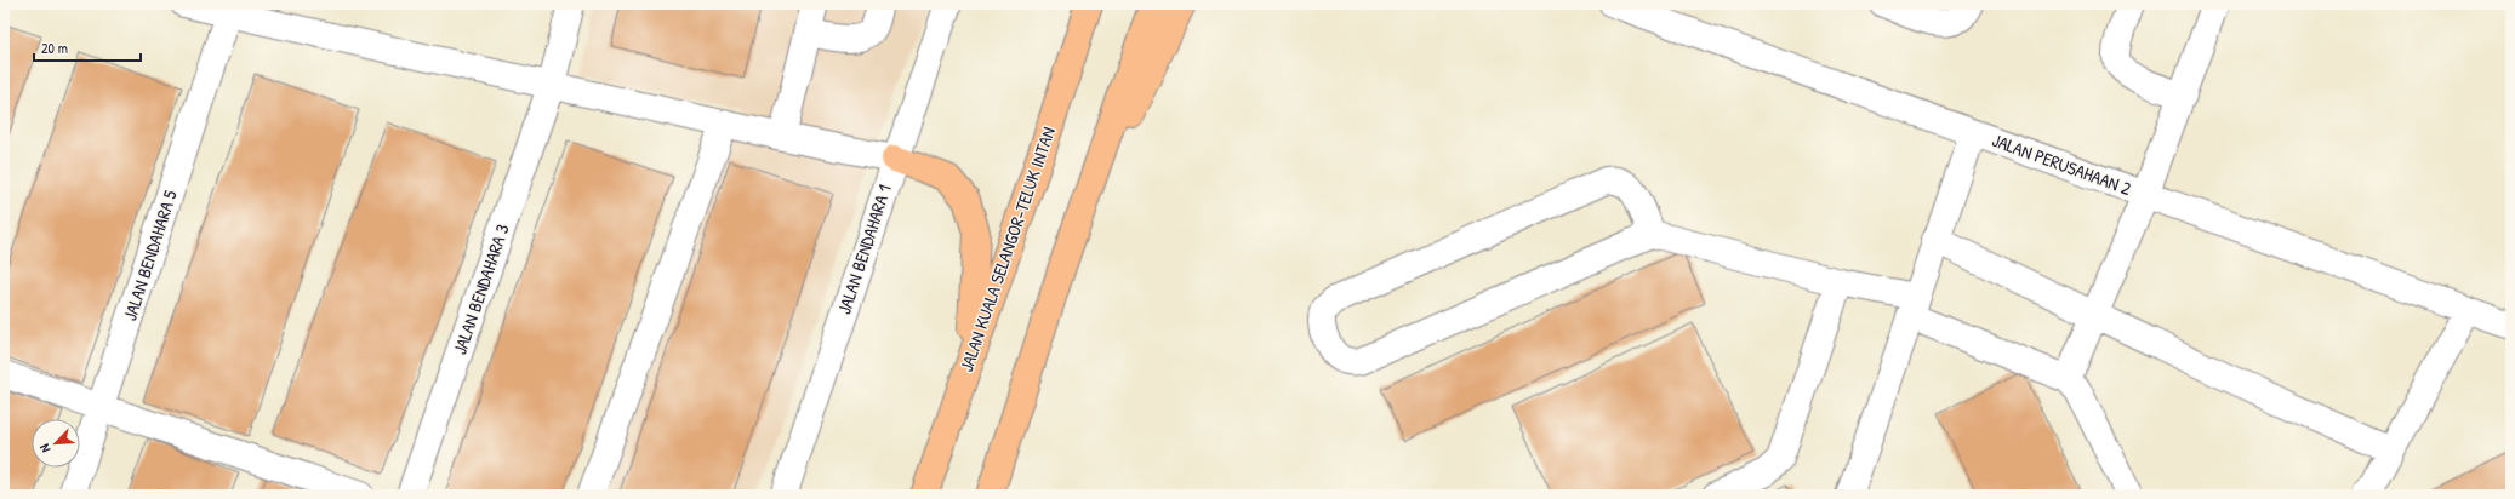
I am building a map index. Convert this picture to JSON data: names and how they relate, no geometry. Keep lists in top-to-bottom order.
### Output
{
  "streets": {
    "highway": ["JALAN KUALA SELANGOR-TELUK INTAN"],
    "street": [
      "JALAN PERUSAHAAN 2",
      "JALAN BENDAHARA 1",
      "JALAN BENDAHARA 5",
      "JALAN BENDAHARA 3"
    ]
  },
  "scale_bar": "20 m",
  "north": "bottom left"
}
